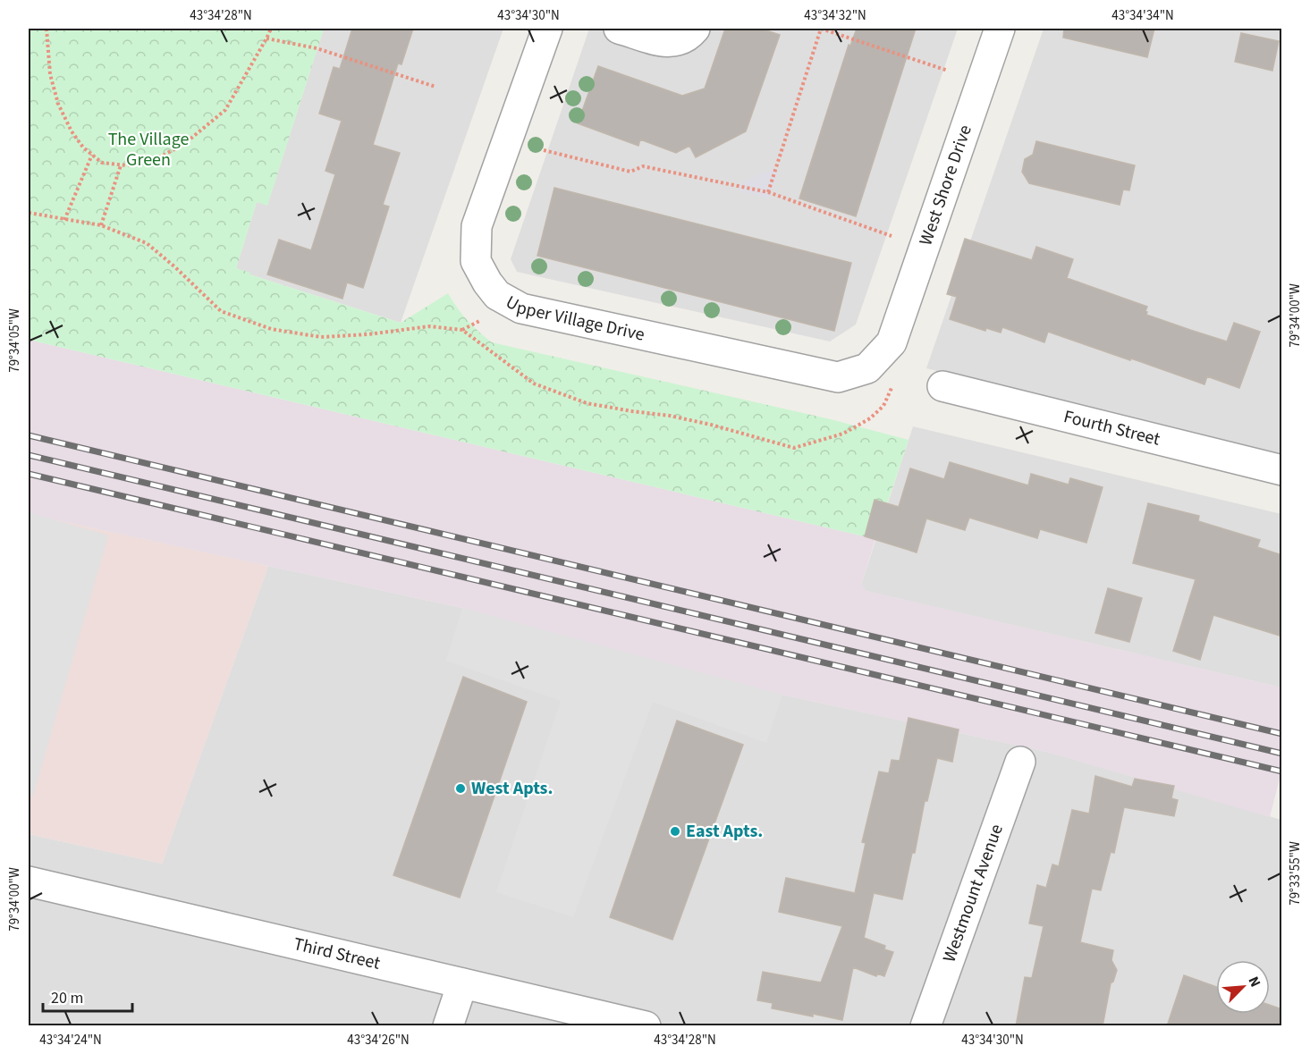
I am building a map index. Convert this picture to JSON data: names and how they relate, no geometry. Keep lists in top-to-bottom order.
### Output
{
  "streets": {
    "street": [
      "West Shore Drive",
      "Upper Village Drive",
      "Fourth Street",
      "Westmount Avenue",
      "Third Street"
    ]
  },
  "crossings": [
    ["West Shore Drive", "Upper Village Drive"]
  ],
  "parks": ["The Village Green"],
  "places": ["West Apts.", "East Apts."],
  "scale_bar": "20 m",
  "north": "top right",
  "coordinates": [
    "43°34'28\"N",
    "43°34'30\"N",
    "43°34'32\"N",
    "43°34'34\"N",
    "79°34'00\"W",
    "79°34'05\"W",
    "79°33'55\"W",
    "43°34'24\"N",
    "43°34'26\"N"
  ]
}
